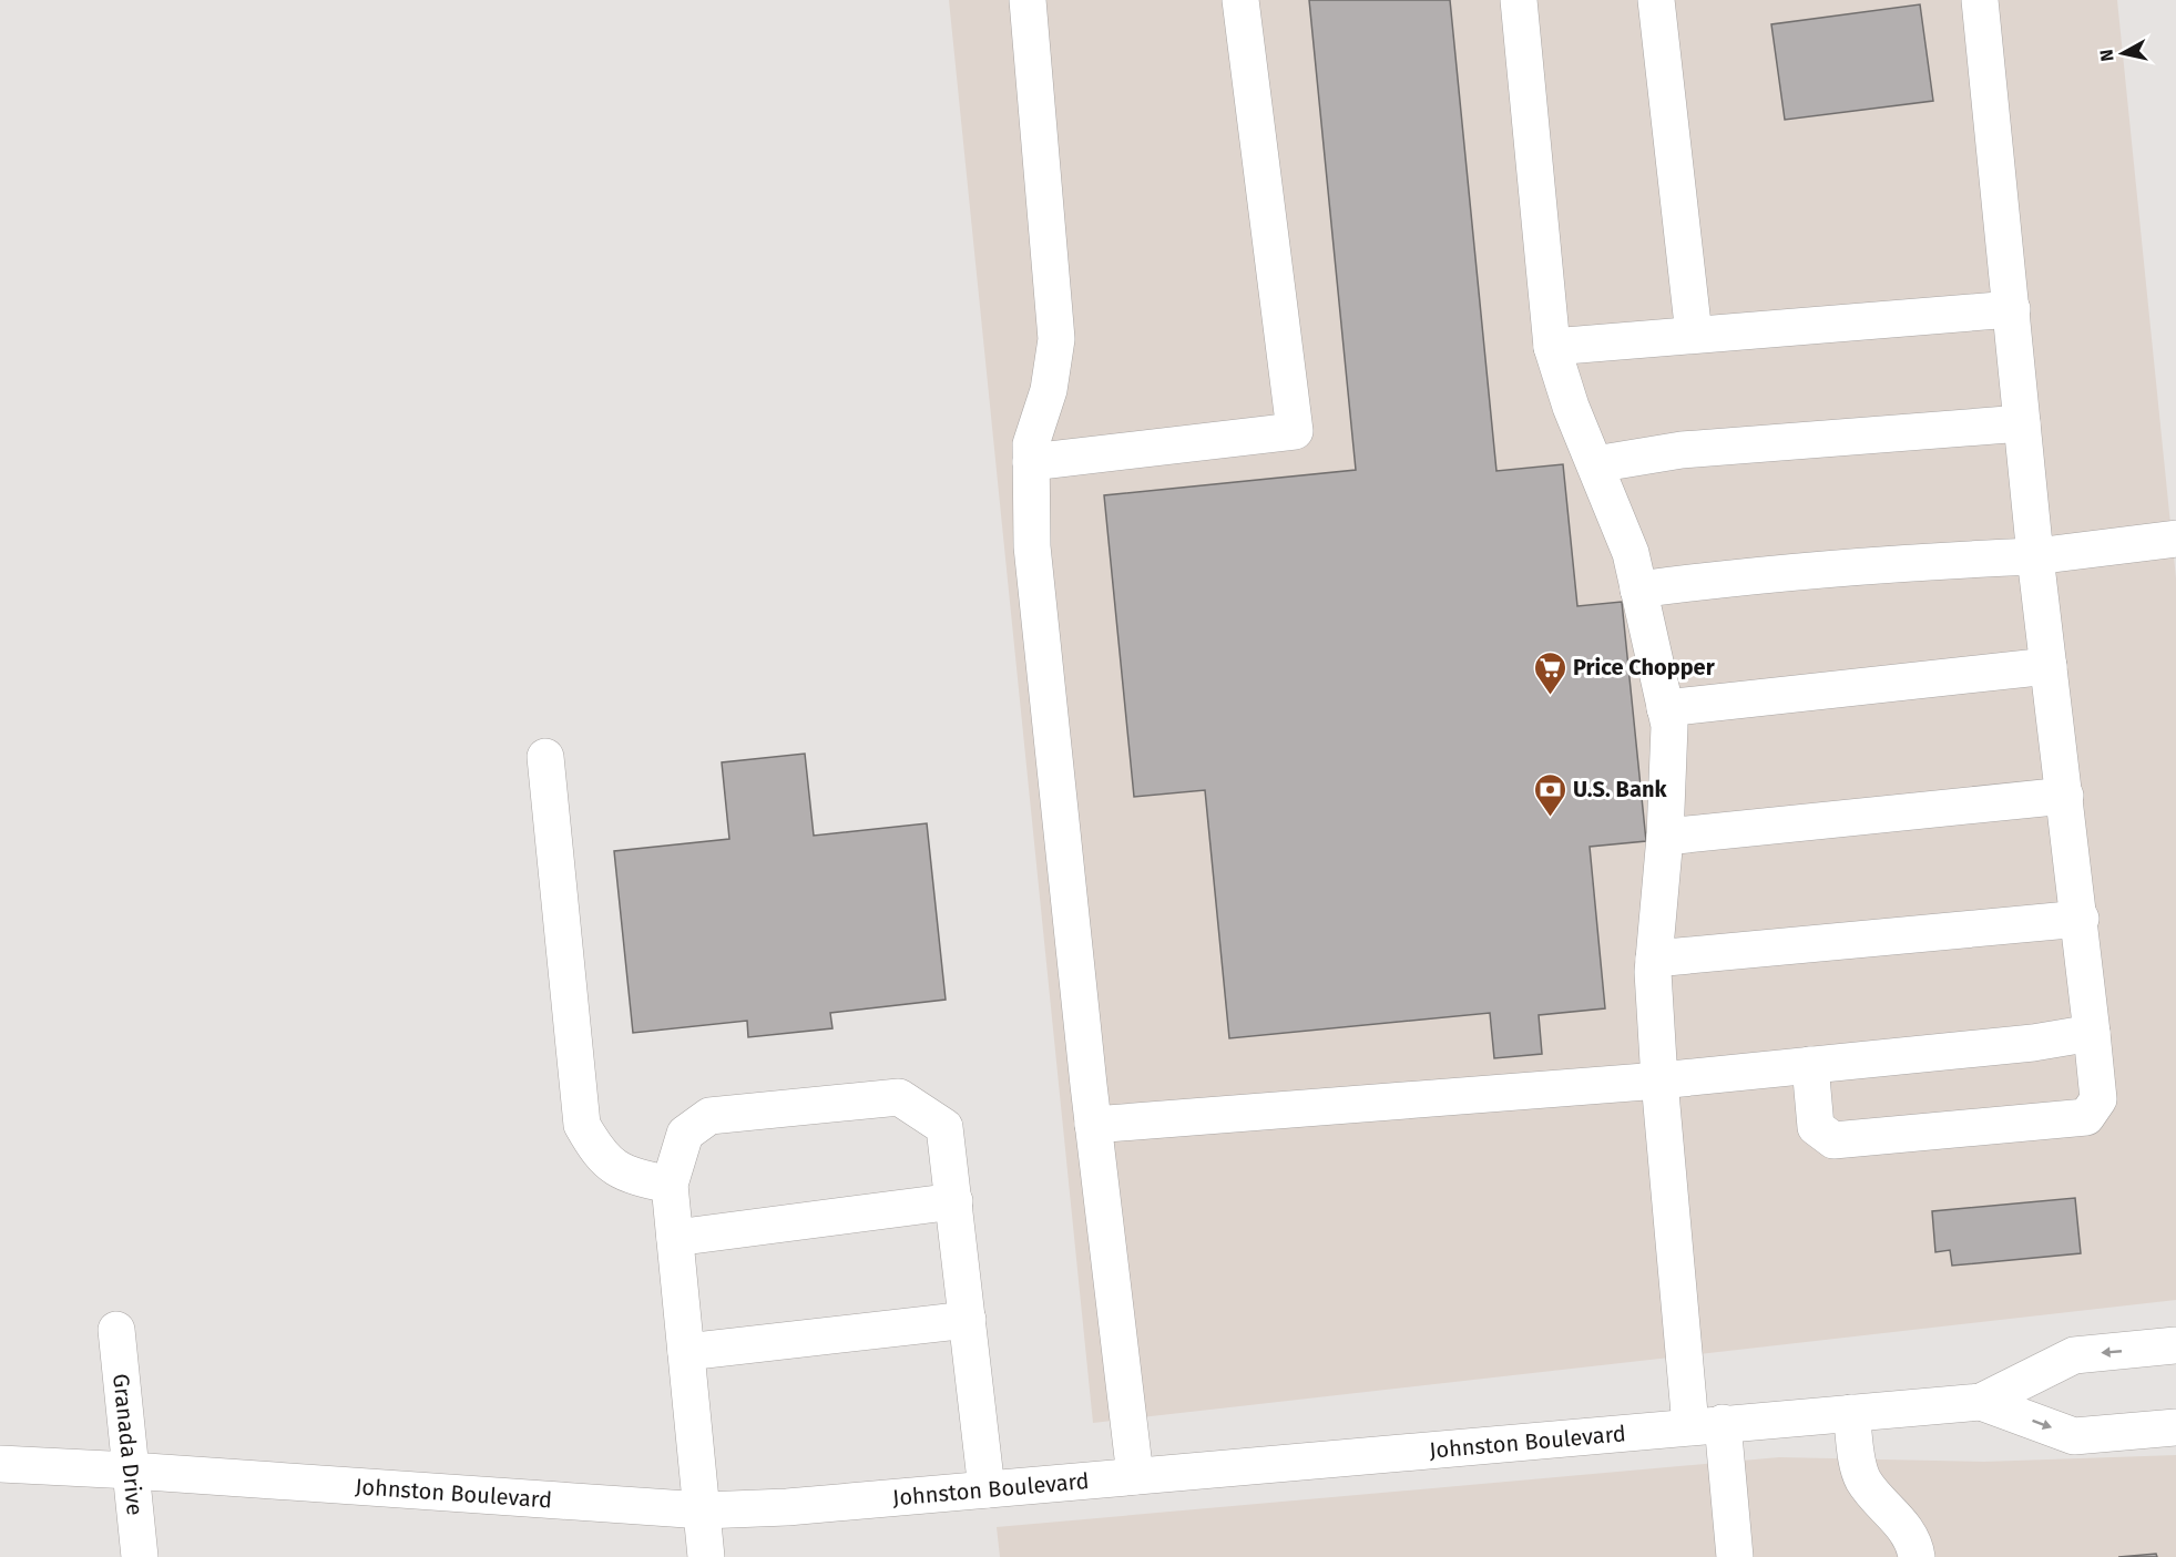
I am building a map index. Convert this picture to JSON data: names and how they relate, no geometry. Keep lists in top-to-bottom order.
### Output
{
  "streets": {
    "street": ["Johnston Boulevard", "Granada Drive"]
  },
  "crossings": [
    ["Johnston Boulevard", "Granada Drive"]
  ],
  "places": {
    "supermarket": ["Price Chopper"],
    "bank": ["U.S. Bank"]
  },
  "north": "left"
}
